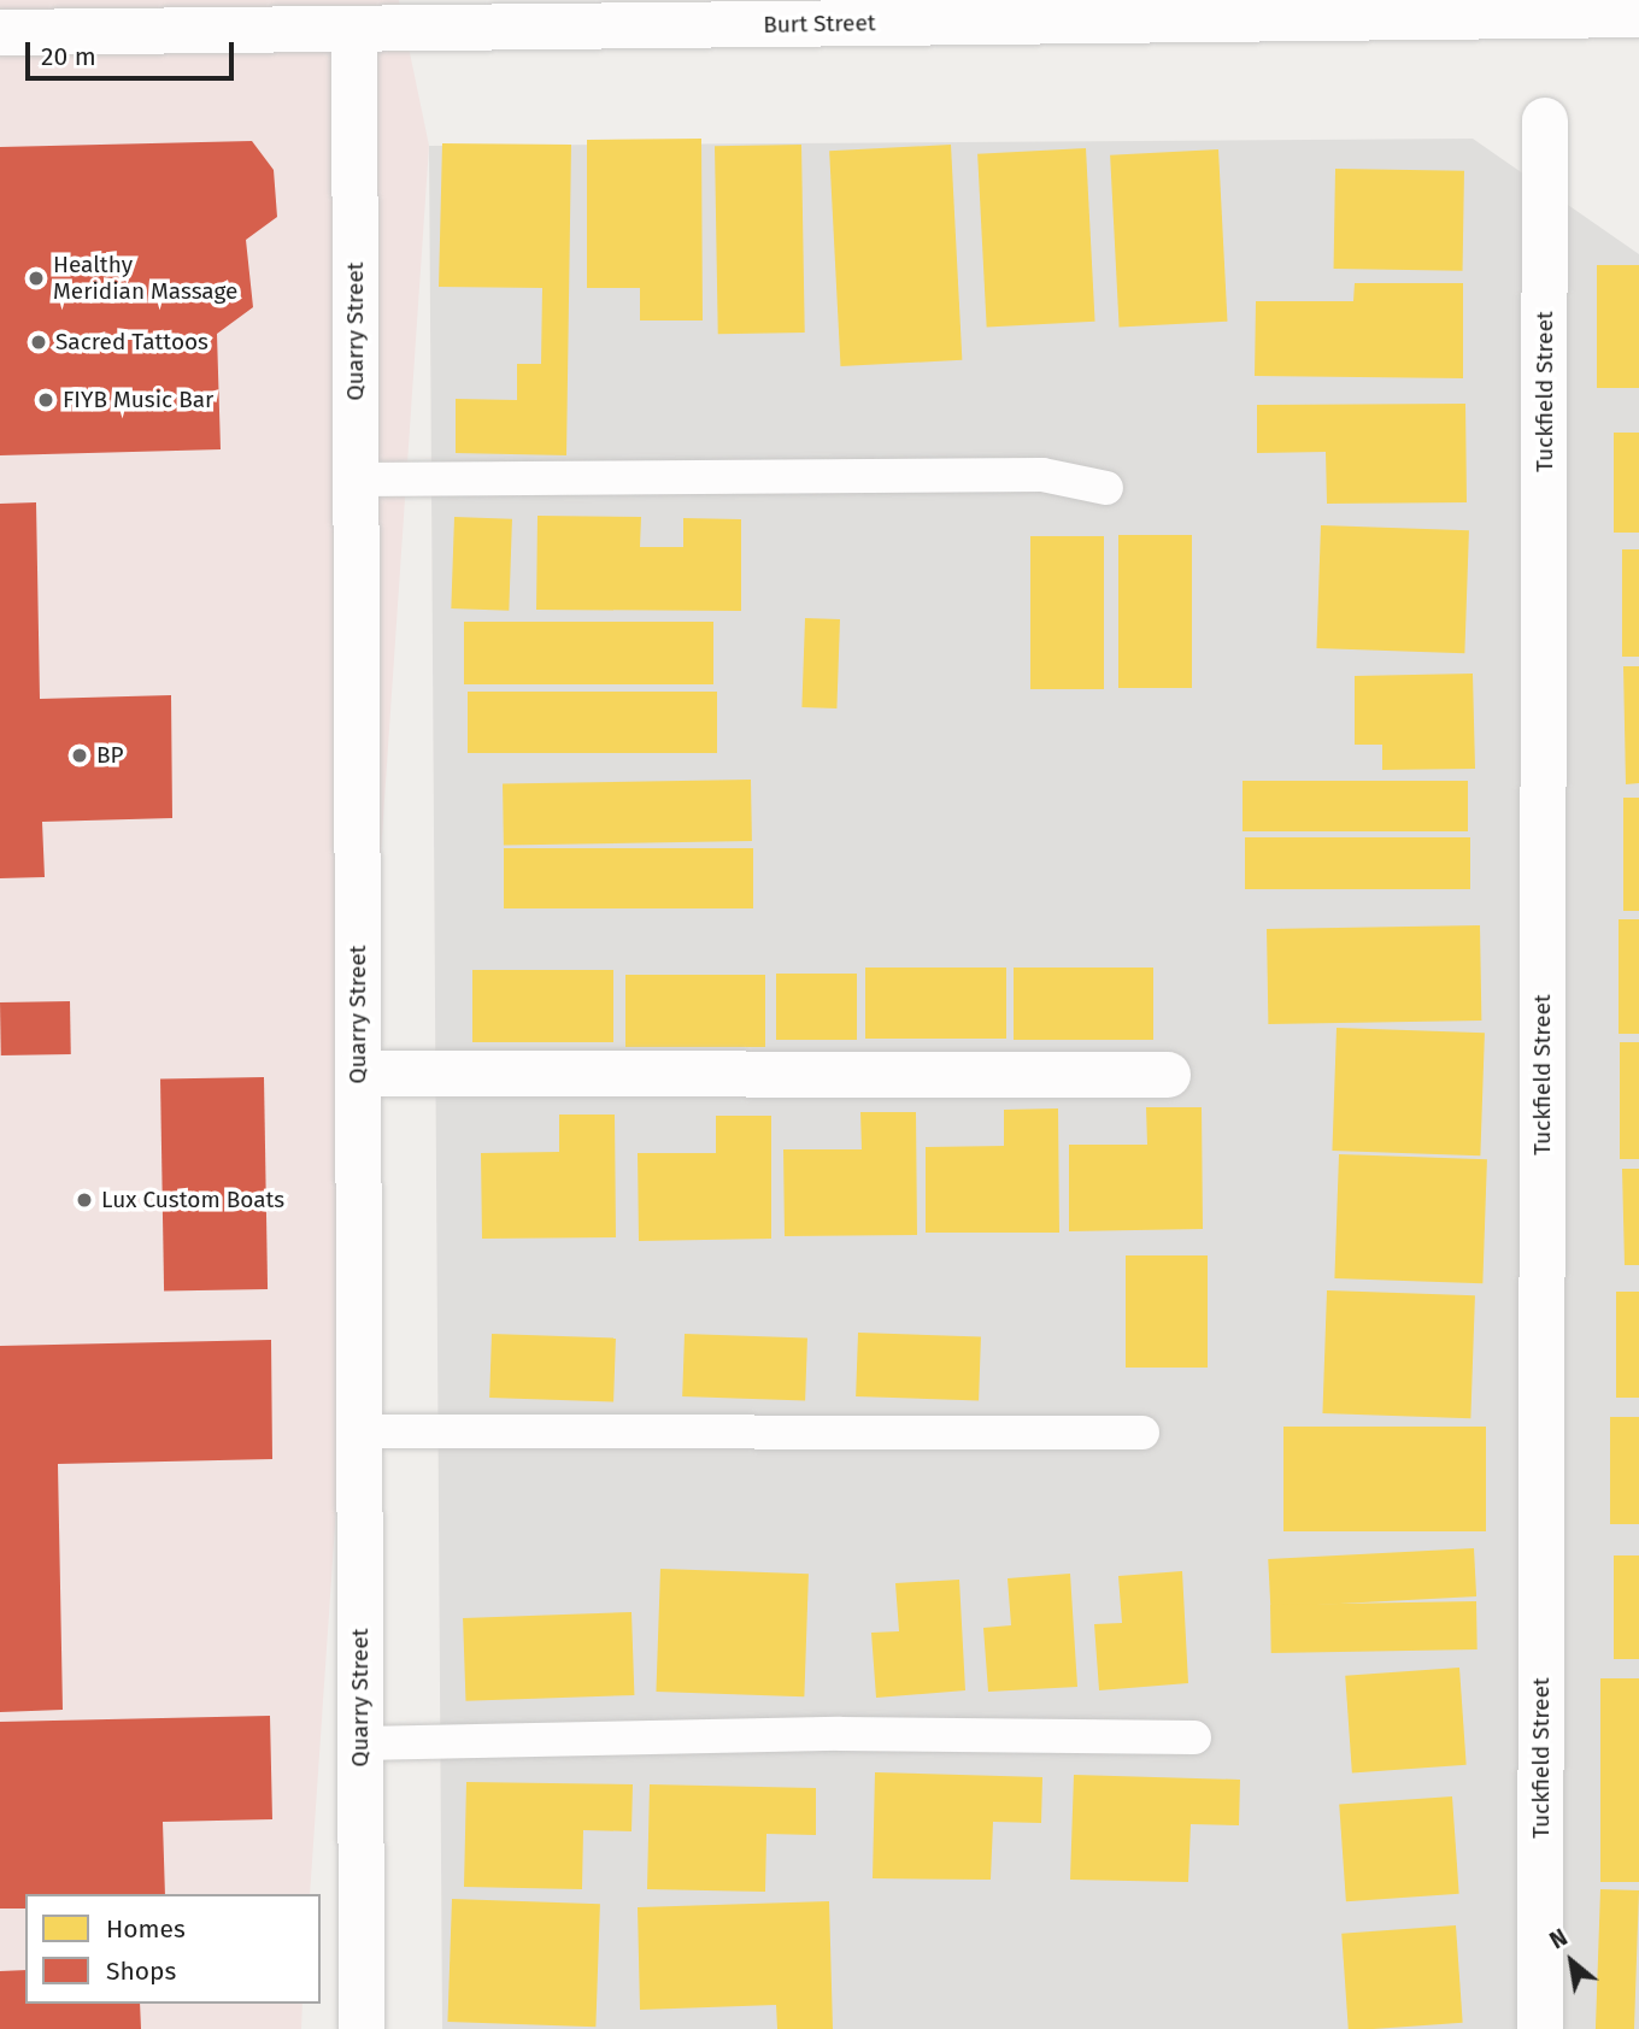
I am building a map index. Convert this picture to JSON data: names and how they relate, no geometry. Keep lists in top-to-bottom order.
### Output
{
  "streets": {
    "street": ["Burt Street", "Quarry Street", "Tuckfield Street"]
  },
  "crossings": [
    ["Burt Street", "Quarry Street"]
  ],
  "places": [
    "Healthy Meridian Massage",
    "Sacred Tattoos",
    "FIYB Music Bar",
    "BP",
    "Lux Custom Boats"
  ],
  "legend": ["Homes", "Shops"],
  "scale_bar": "20 m",
  "north": "top left"
}
